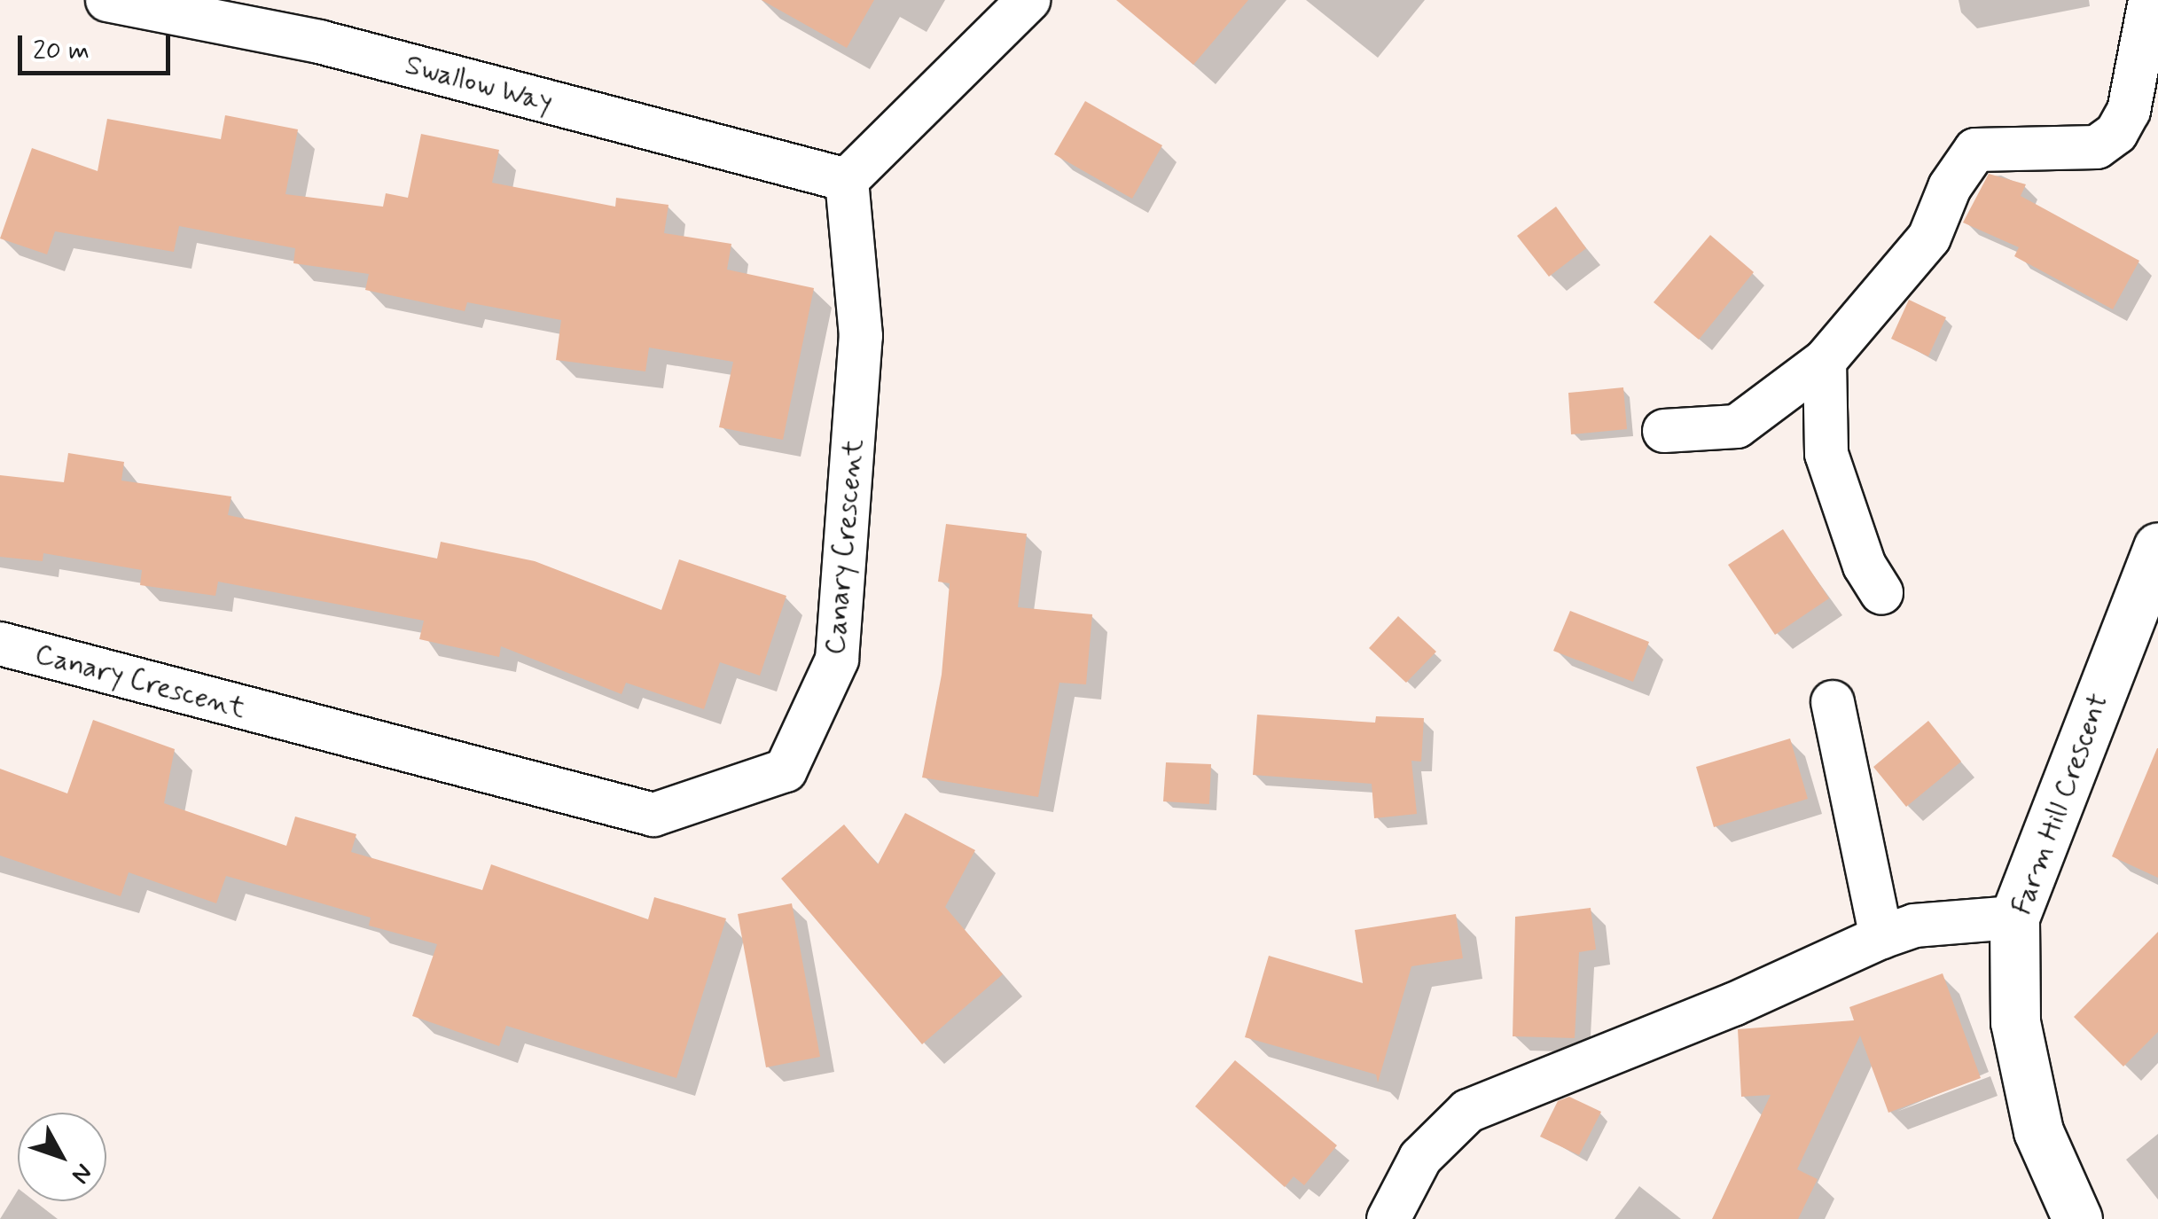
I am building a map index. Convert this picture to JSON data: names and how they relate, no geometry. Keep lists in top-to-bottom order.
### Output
{
  "streets": {
    "street": ["Swallow Way", "Canary Crescent", "Farm Hill Crescent"]
  },
  "crossings": [
    ["Swallow Way", "Canary Crescent"]
  ],
  "scale_bar": "20 m",
  "north": "bottom right"
}
